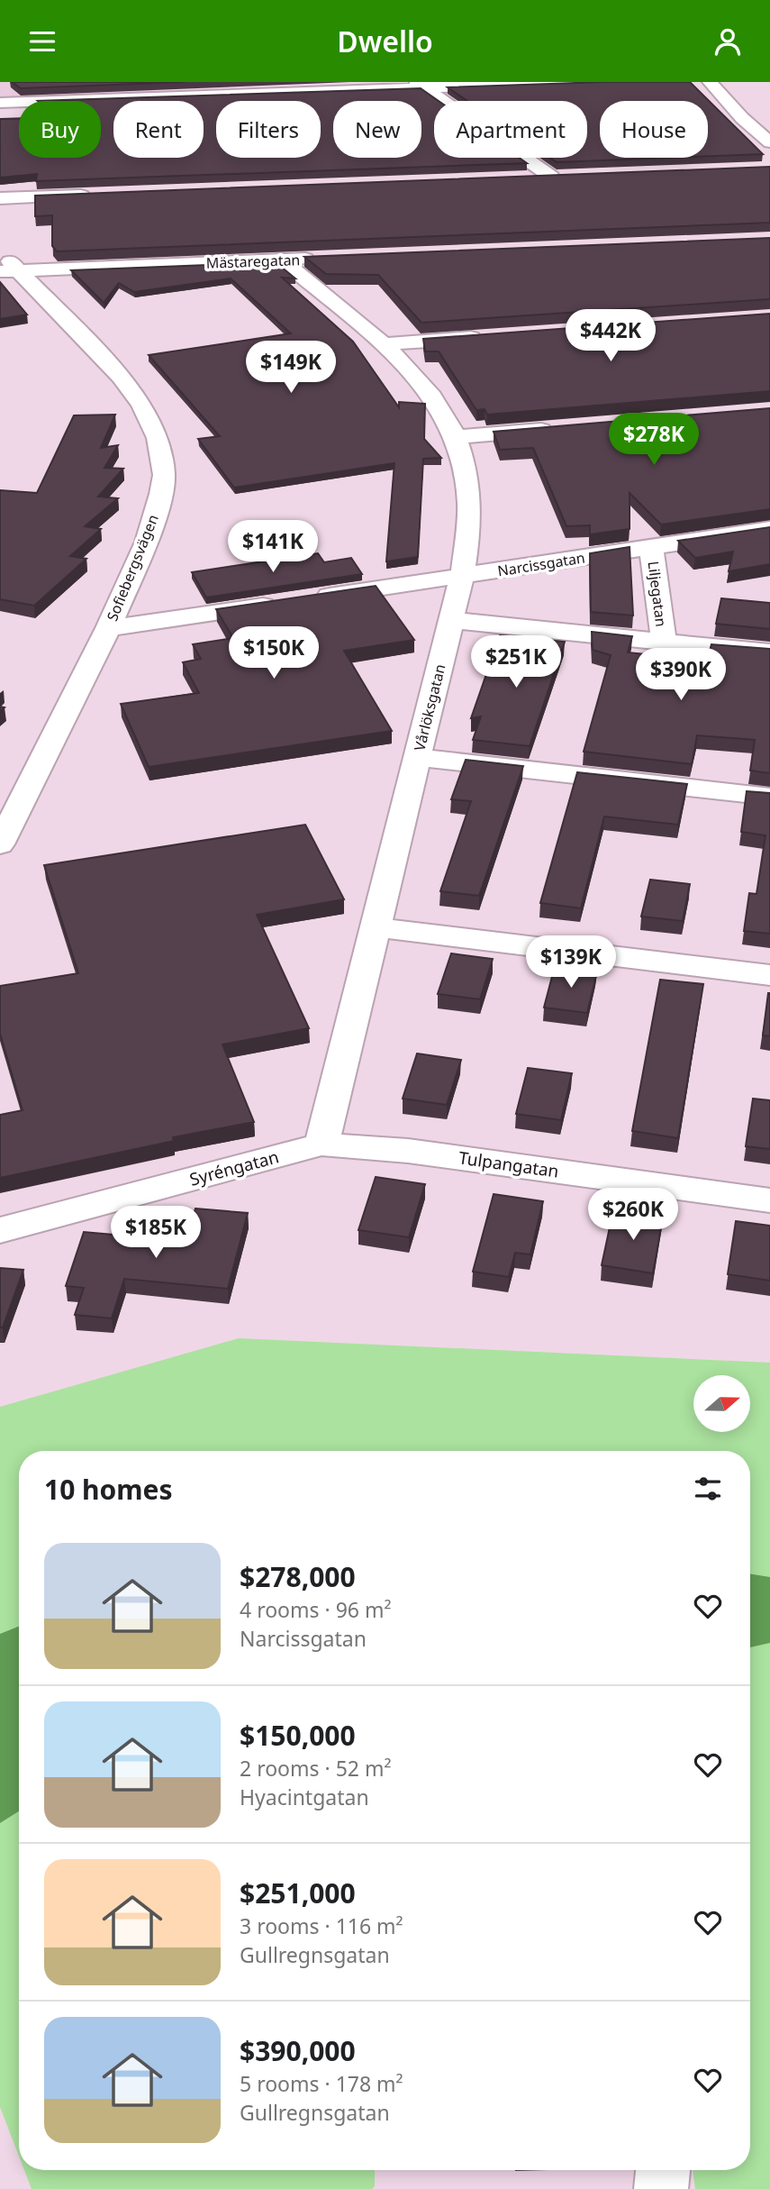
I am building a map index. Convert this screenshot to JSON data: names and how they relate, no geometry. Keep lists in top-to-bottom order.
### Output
{
  "streets": {
    "street": [
      "Mästaregatan",
      "Narcissgatan",
      "Sofiebergsvägen",
      "Liljegatan",
      "Vårlöksgatan",
      "Tulpangatan",
      "Syréngatan"
    ]
  },
  "crossings": [
    ["Mästaregatan", "Sofiebergsvägen"],
    ["Mästaregatan", "Vårlöksgatan"],
    ["Narcissgatan", "Sofiebergsvägen"],
    ["Narcissgatan", "Liljegatan"],
    ["Narcissgatan", "Vårlöksgatan"],
    ["Vårlöksgatan", "Tulpangatan"],
    ["Vårlöksgatan", "Syréngatan"],
    ["Tulpangatan", "Syréngatan"]
  ],
  "north": "right",
  "page": {
    "header": "Dwello",
    "chip": [
      "Buy",
      "Rent",
      "Filters",
      "New",
      "Apartment",
      "House"
    ],
    "price": [
      "$442K",
      "$149K",
      "$278K",
      "$141K",
      "$150K",
      "$251K",
      "$390K",
      "$139K",
      "$260K",
      "$185K"
    ],
    "heading": "10 homes",
    "list": [
      {
        "name": "$278,000",
        "note": "4 rooms · 96 m² · Narcissgatan"
      },
      {
        "name": "$150,000",
        "note": "2 rooms · 52 m² · Hyacintgatan"
      },
      {
        "name": "$251,000",
        "note": "3 rooms · 116 m² · Gullregnsgatan"
      },
      {
        "name": "$390,000",
        "note": "5 rooms · 178 m² · Gullregnsgatan"
      }
    ]
  }
}
